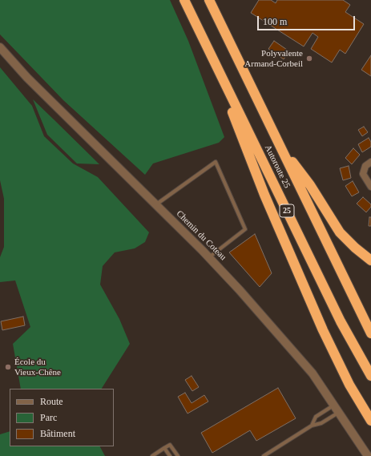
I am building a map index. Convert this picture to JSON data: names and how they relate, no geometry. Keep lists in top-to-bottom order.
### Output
{
  "streets": {
    "highway": ["Autoroute 25", "25"],
    "street": ["Chemin du Coteau"]
  },
  "places": ["Polyvalente Armand-Corbeil", "École du Vieux-Chêne"],
  "legend": ["Route", "Parc", "Bâtiment"],
  "scale_bar": "100 m"
}
